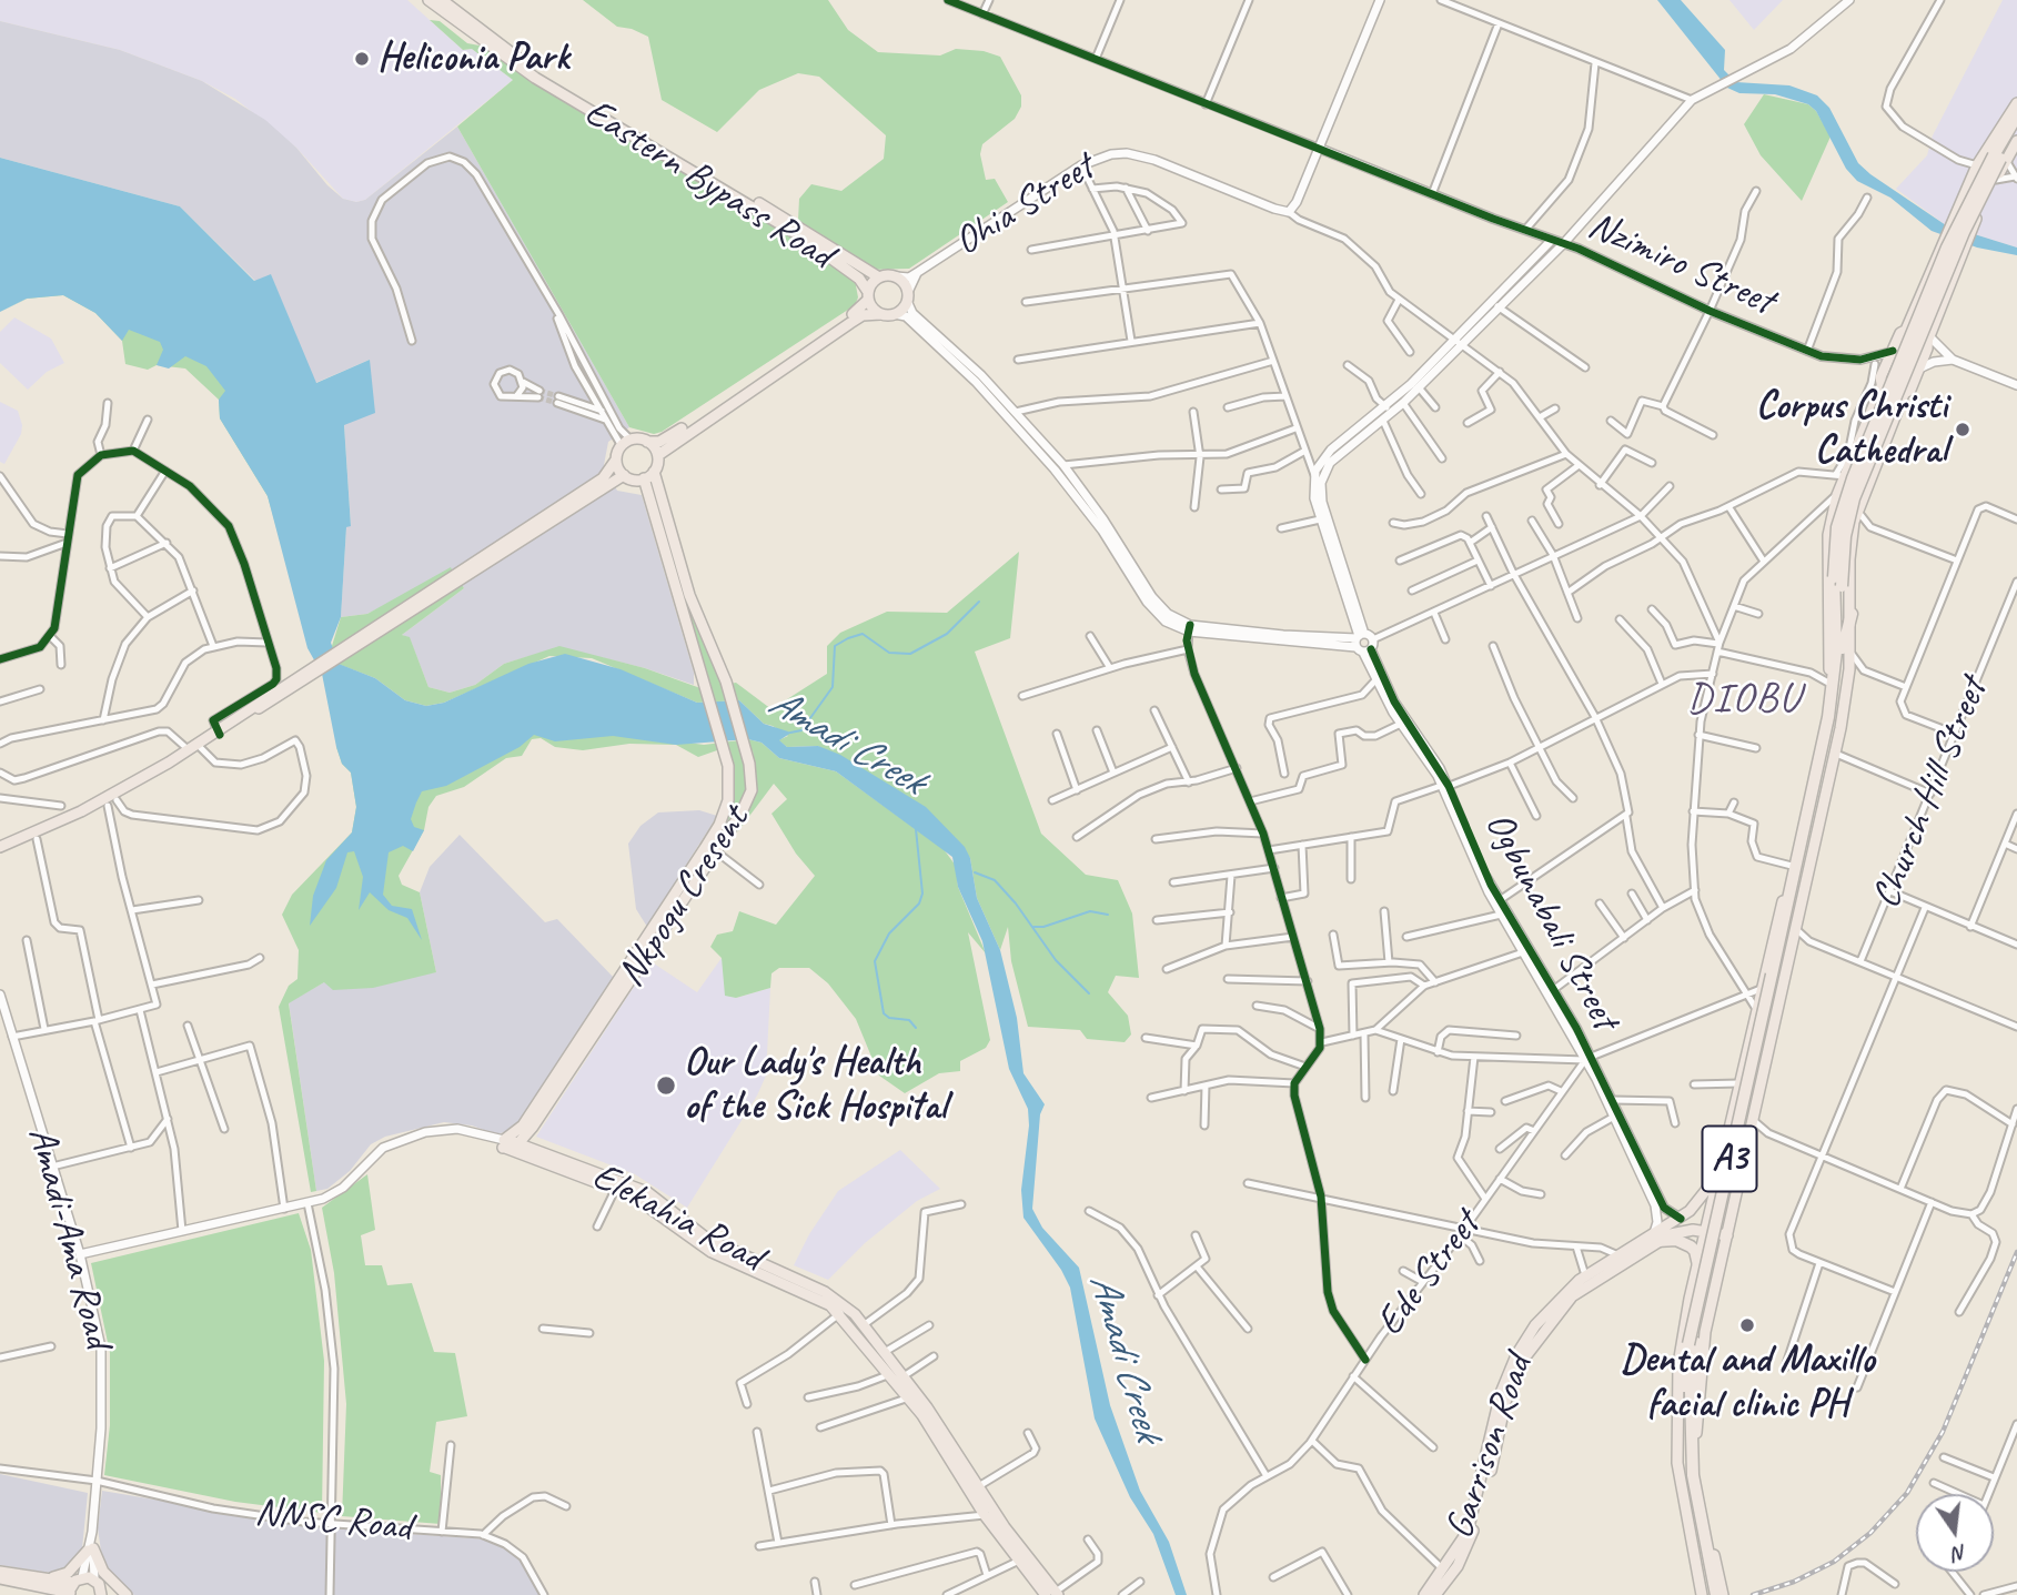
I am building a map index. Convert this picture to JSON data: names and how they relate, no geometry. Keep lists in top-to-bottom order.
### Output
{
  "streets": {
    "highway": ["A3"],
    "main road": [
      "Eastern Bypass Road",
      "Nkpogu Cresent",
      "Elekahia Road",
      "Garrison Road"
    ],
    "street": [
      "Ohia Street",
      "Nzimiro Street",
      "Church Hill Street",
      "Ogbunabali Street",
      "Amadi-Ama Road",
      "Ede Street",
      "NNSC Road"
    ]
  },
  "crossings": [
    ["Eastern Bypass Road", "Ohia Street"],
    ["Nzimiro Street", "Ogbunabali Street"],
    ["Nkpogu Cresent", "Elekahia Road"],
    ["Ogbunabali Street", "Ede Street"],
    ["Ogbunabali Street", "Garrison Road"],
    ["Elekahia Road", "Amadi-Ama Road"],
    ["Amadi-Ama Road", "NNSC Road"]
  ],
  "districts": ["DIOBU"],
  "water": ["Amadi Creek"],
  "places": [
    "Heliconia Park",
    "Corpus Christi Cathedral",
    "Our Lady's Health of the Sick Hospital",
    "Dental and Maxillo facial clinic PH"
  ],
  "north": "bottom"
}
